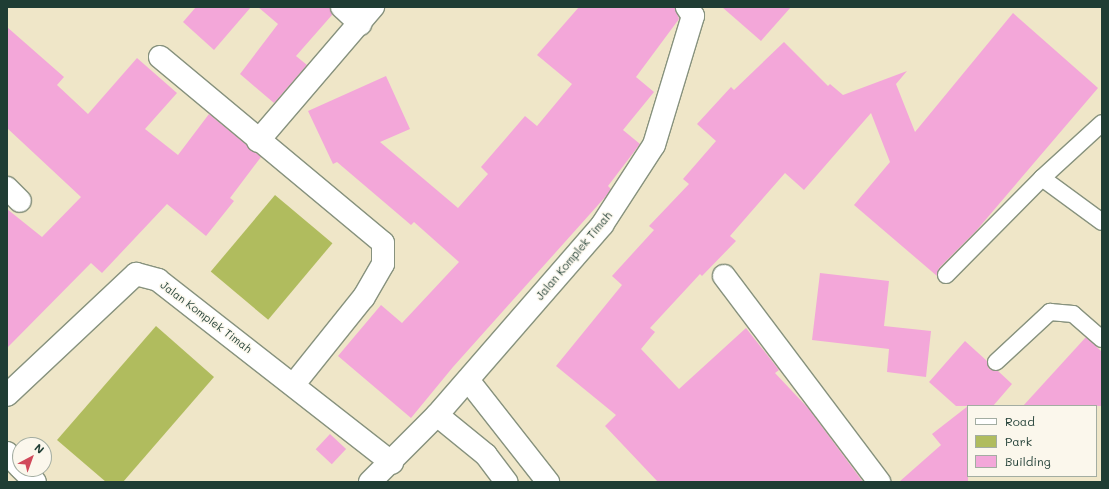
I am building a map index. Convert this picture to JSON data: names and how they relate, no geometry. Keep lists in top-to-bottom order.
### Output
{
  "streets": {
    "street": ["Jalan Komplek Timah"]
  },
  "legend": ["Road", "Park", "Building"],
  "north": "top right"
}
